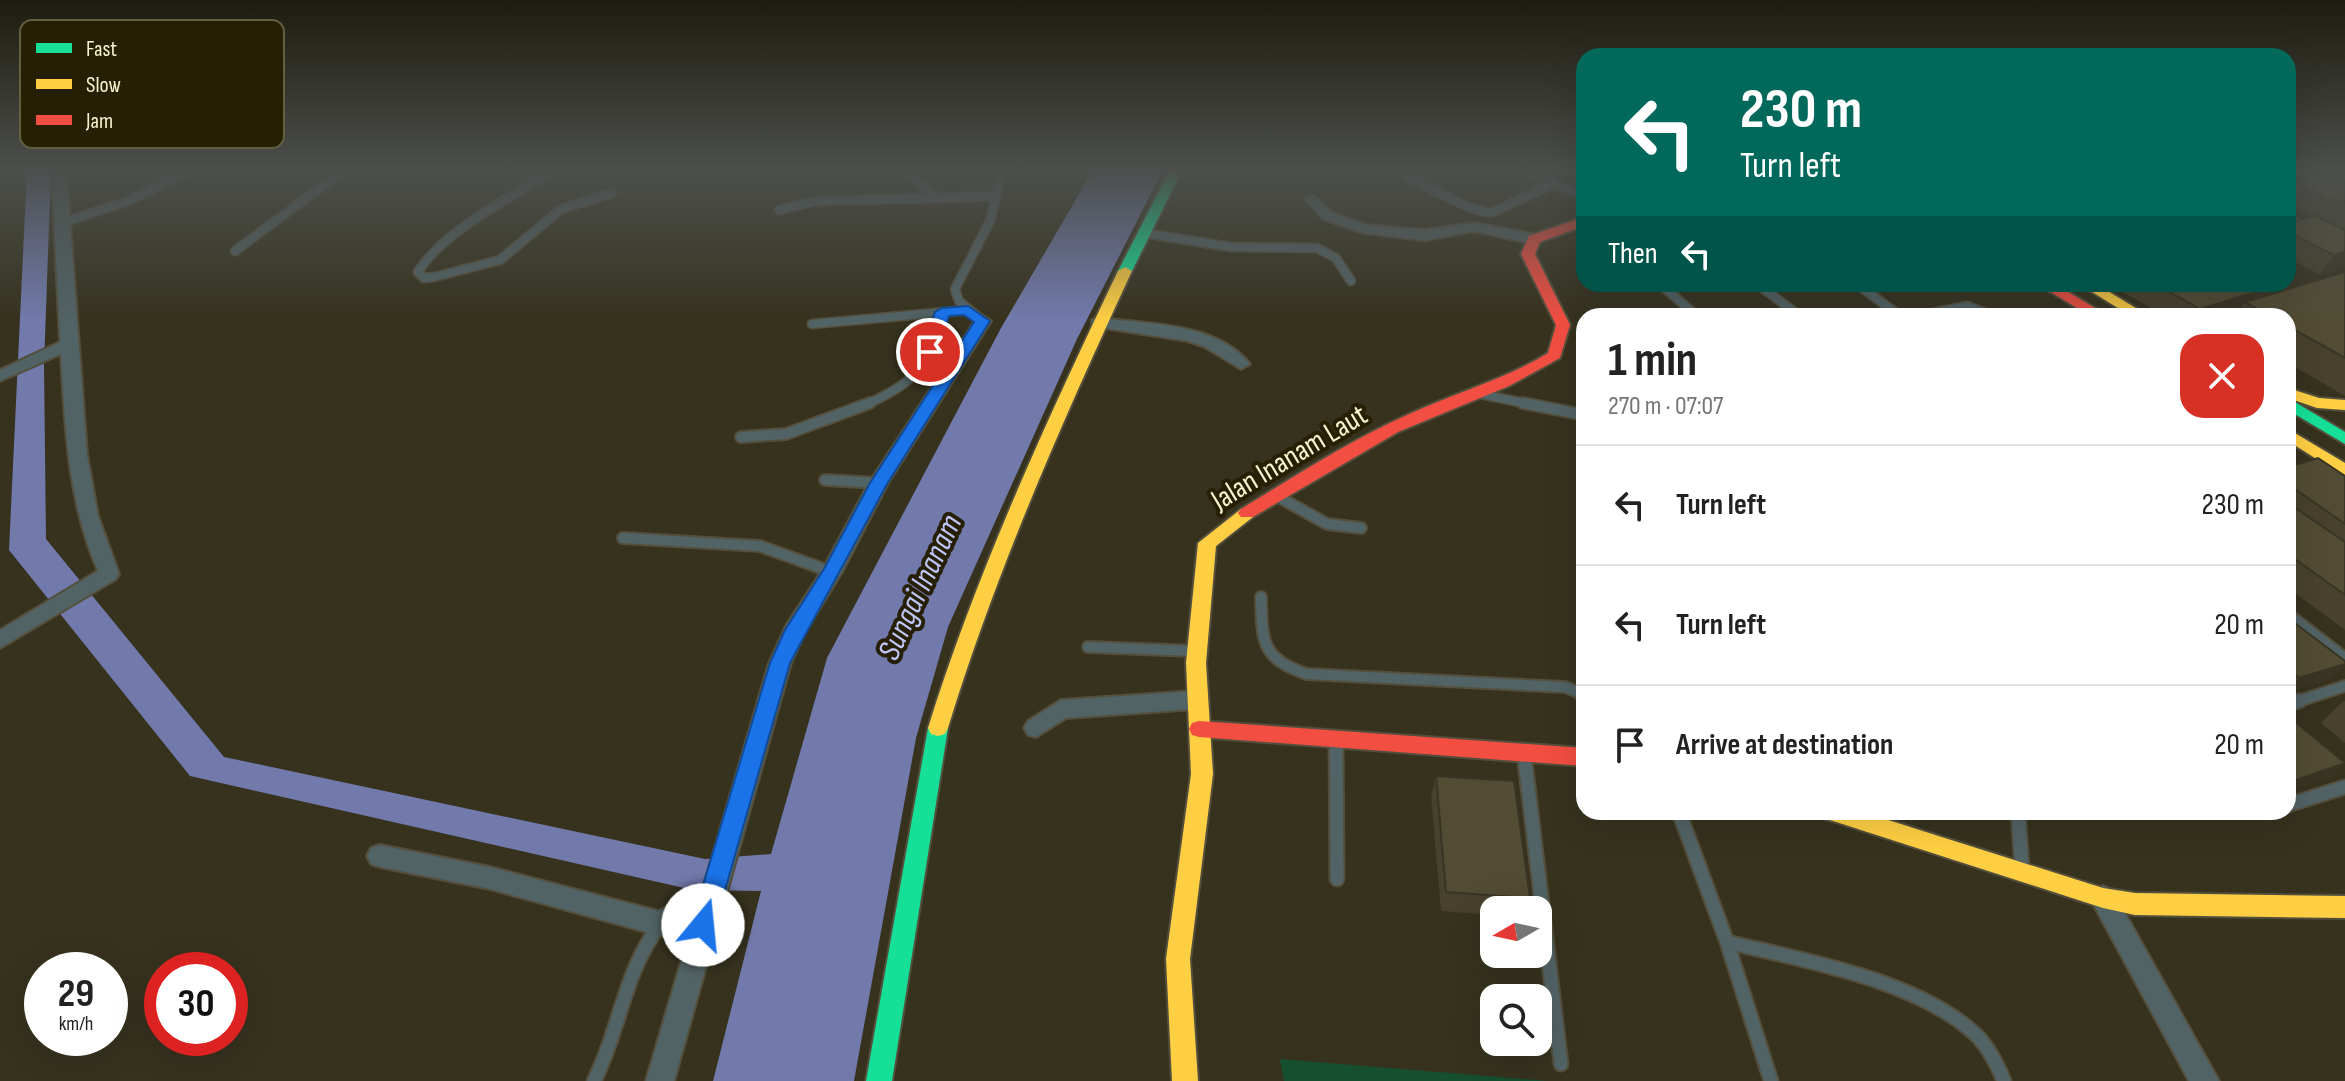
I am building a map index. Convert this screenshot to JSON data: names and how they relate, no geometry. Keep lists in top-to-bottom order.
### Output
{
  "streets": {
    "street": ["Jalan Inanam Laut"]
  },
  "water": ["Sungai Inanam"],
  "legend": ["Fast", "Slow", "Jam"],
  "north": "left",
  "page": {
    "turn": ["230 m", "Turn left"],
    "then": "Then",
    "heading": ["1 min", "270 m · 07:07"],
    "list": [
      {
        "name": "Turn left",
        "value": "230 m"
      },
      {
        "name": "Turn left",
        "value": "20 m"
      },
      {
        "name": "Arrive at destination",
        "value": "20 m"
      }
    ],
    "speed": "29 km/h",
    "limit": "30"
  }
}
